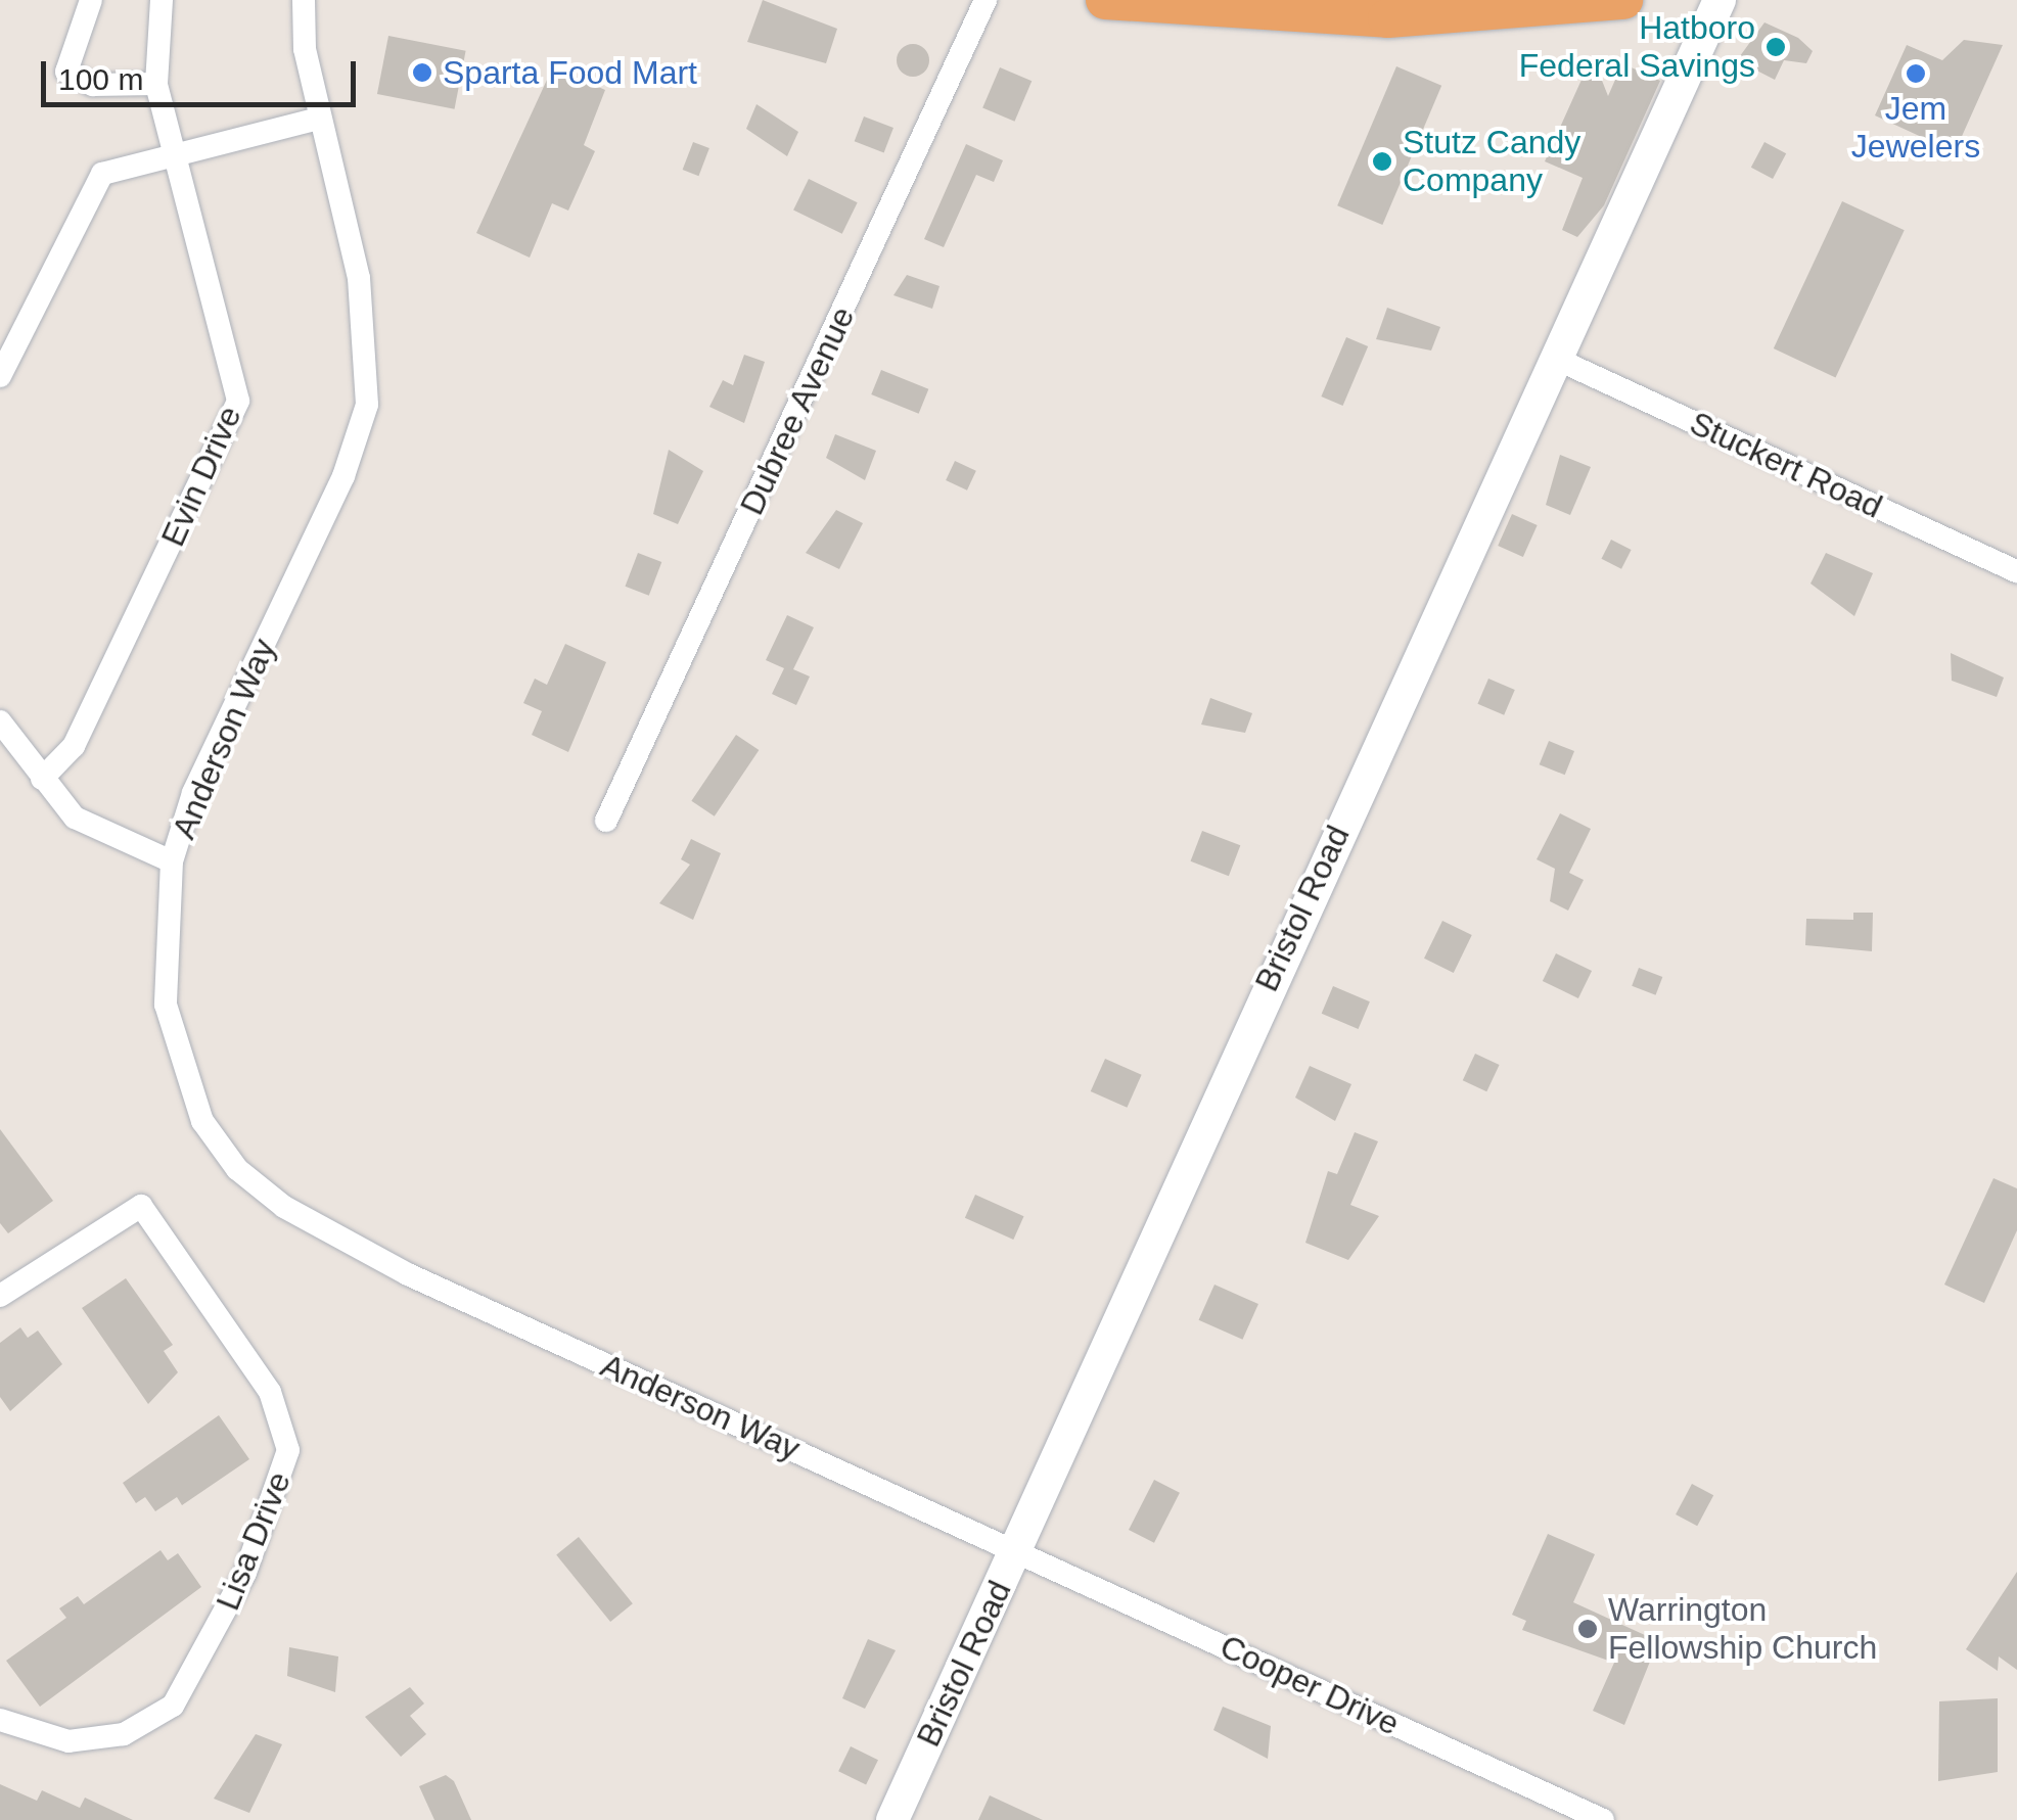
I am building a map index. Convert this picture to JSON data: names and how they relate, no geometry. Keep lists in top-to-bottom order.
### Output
{
  "streets": {
    "main road": ["Bristol Road"],
    "street": [
      "Dubree Avenue",
      "Stuckert Road",
      "Evin Drive",
      "Anderson Way",
      "Lisa Drive",
      "Cooper Drive"
    ]
  },
  "crossings": [
    ["Stuckert Road", "Bristol Road"],
    ["Anderson Way", "Bristol Road"],
    ["Anderson Way", "Cooper Drive"],
    ["Bristol Road", "Cooper Drive"]
  ],
  "places": [
    "Hatboro Federal Savings",
    "Sparta Food Mart",
    "Jem Jewelers",
    "Stutz Candy Company",
    "Warrington Fellowship Church"
  ],
  "scale_bar": "100 m"
}
